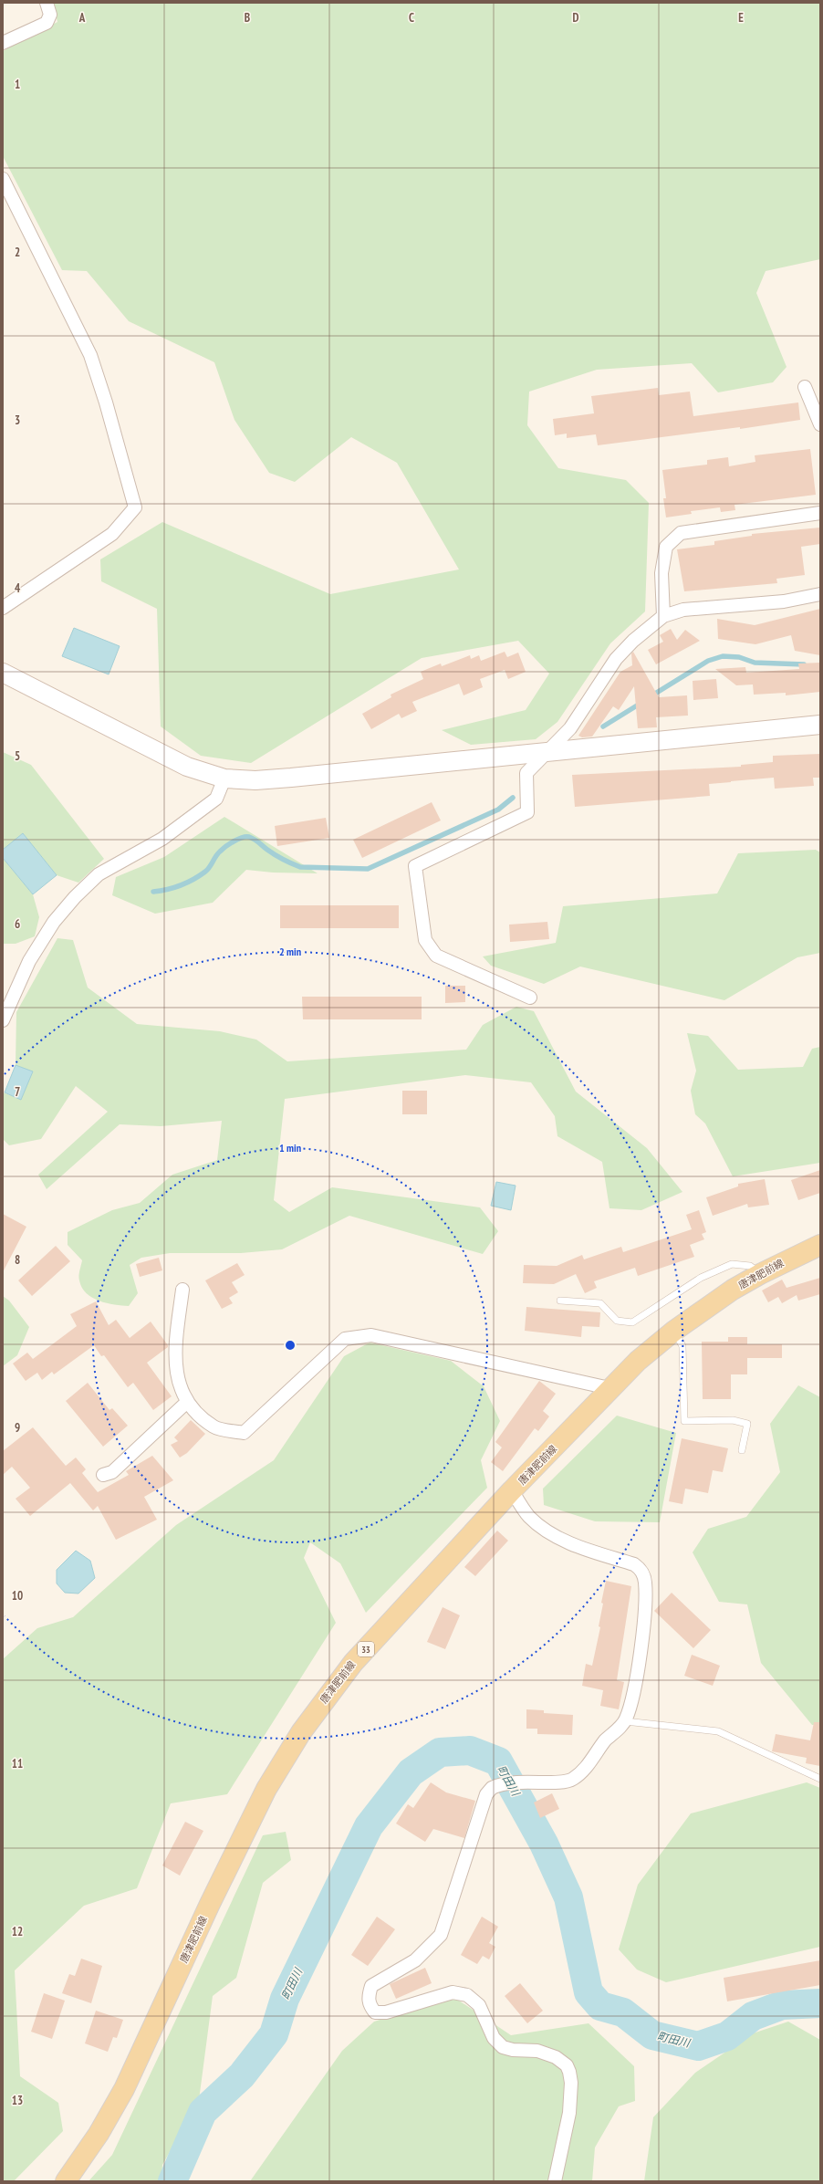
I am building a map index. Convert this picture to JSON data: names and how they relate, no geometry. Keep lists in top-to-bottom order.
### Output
{
  "streets": {
    "main road": ["唐津肥前線", "33"]
  },
  "water": ["町田川"],
  "grid": {
    "columns": [
      "A",
      "B",
      "C",
      "D",
      "E"
    ],
    "rows": [
      "1",
      "2",
      "3",
      "4",
      "5",
      "6",
      "7",
      "8",
      "9",
      "10",
      "11",
      "12",
      "13"
    ]
  },
  "rings": ["2 min", "1 min"]
}
